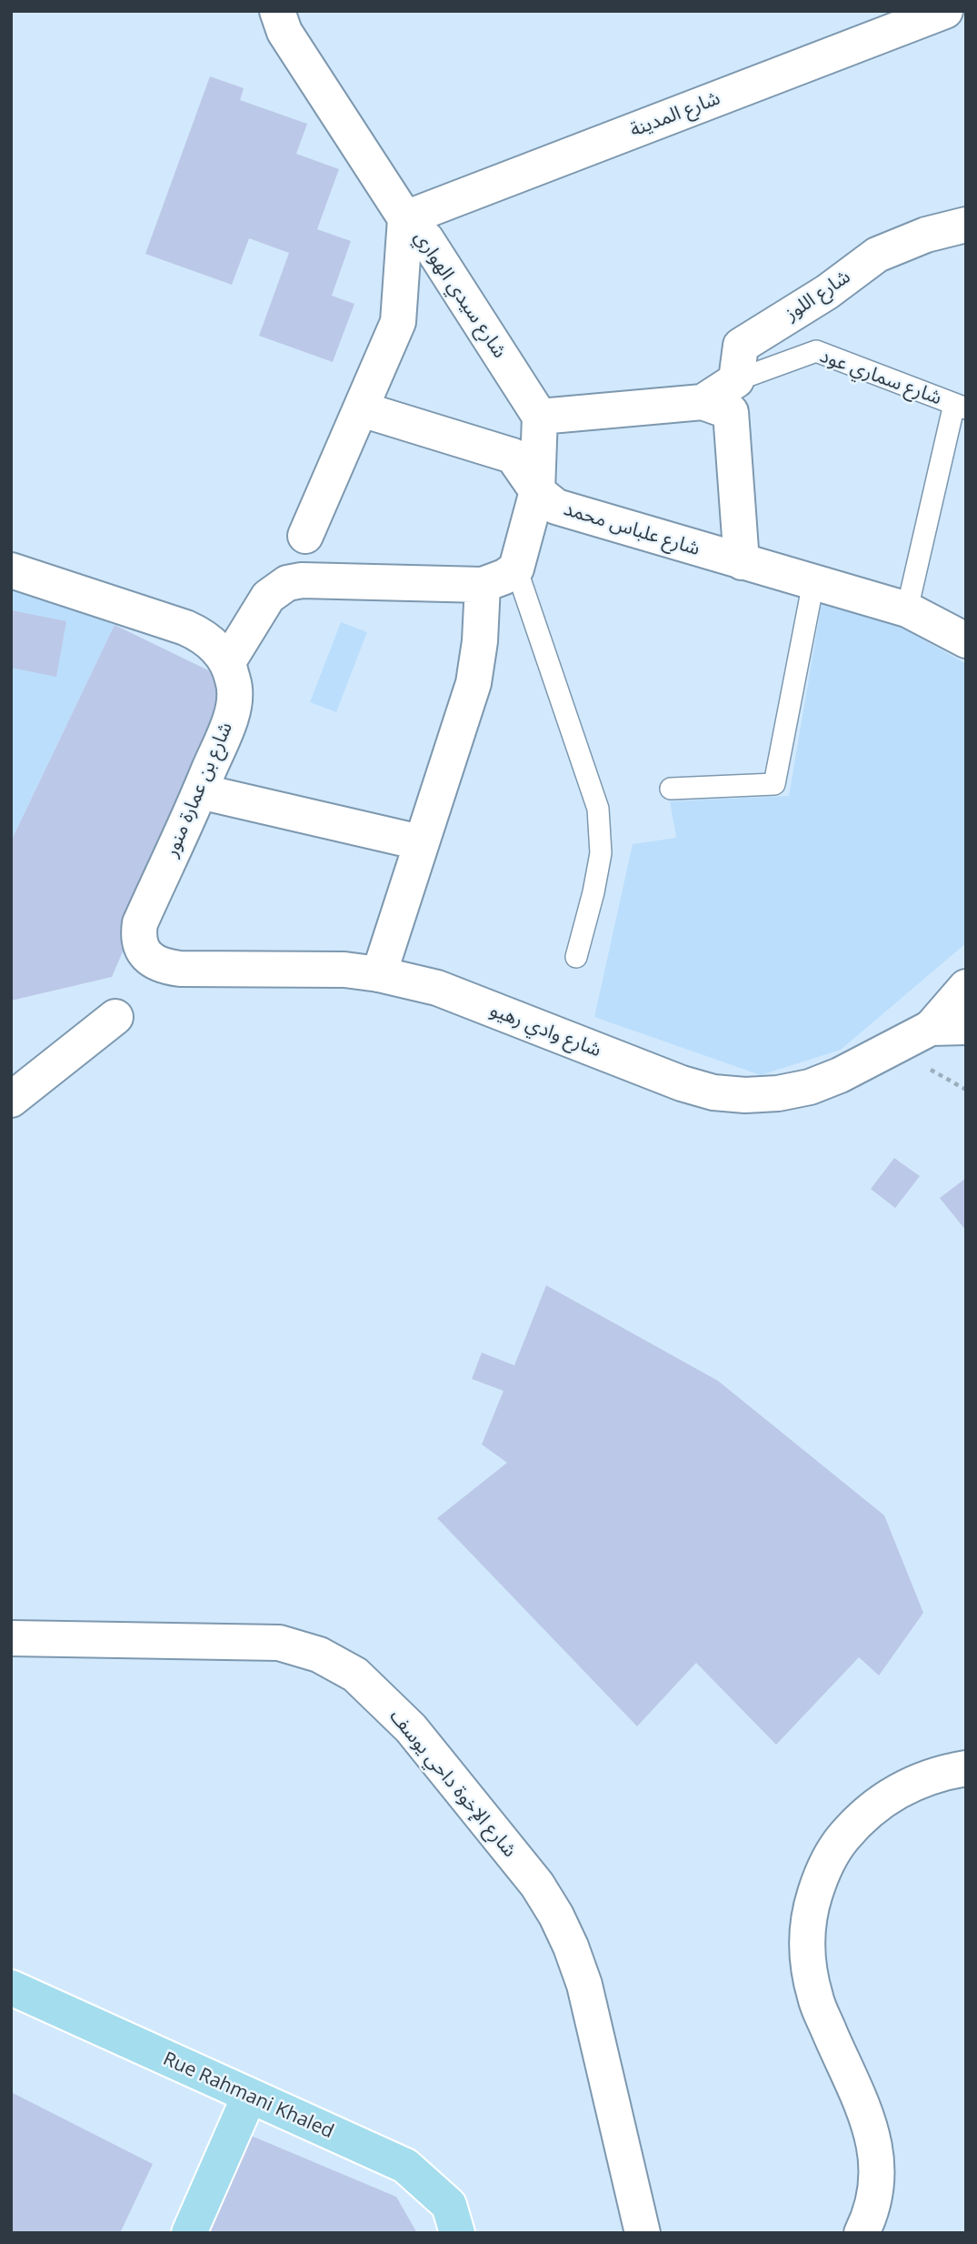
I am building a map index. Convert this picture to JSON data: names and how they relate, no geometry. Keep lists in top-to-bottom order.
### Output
{
  "streets": {
    "main road": ["Rue Rahmani Khaled"],
    "street": [
      "شارع المدينة",
      "شارع سيدي الهواري",
      "شارع اللوز",
      "شارع علباس محمد",
      "شارع بن عمارة منور",
      "شارع وادي رهيو",
      "شارع الإخوة داحي يوسف"
    ],
    "lane": ["شارع سماري عود"]
  },
  "crossings": [
    ["شارع المدينة", "شارع سيدي الهواري"],
    ["شارع اللوز", "شارع سماري عود"],
    ["شارع سماري عود", "شارع علباس محمد"],
    ["شارع بن عمارة منور", "شارع وادي رهيو"]
  ]
}
